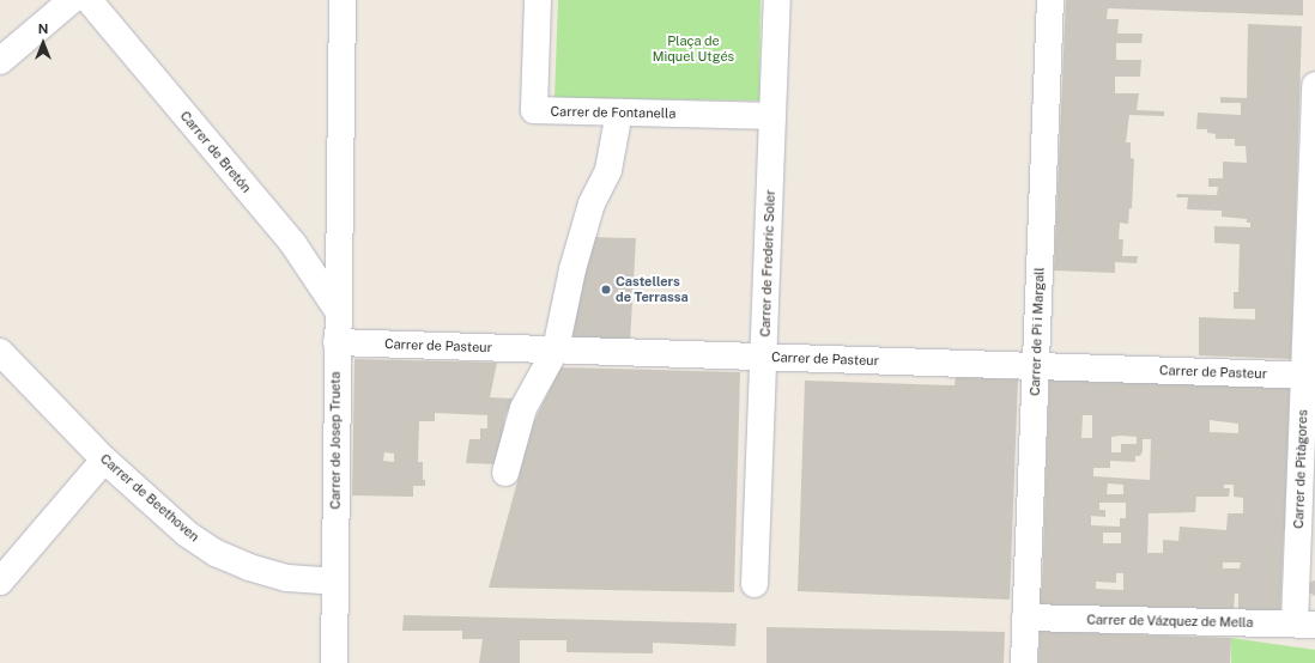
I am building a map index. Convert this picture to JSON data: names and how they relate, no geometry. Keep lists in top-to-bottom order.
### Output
{
  "streets": {
    "street": [
      "Carrer de Fontanella",
      "Carrer de Bretón",
      "Carrer de Frederic Soler",
      "Carrer de Pi i Margall",
      "Carrer de Pasteur",
      "Carrer de Josep Trueta",
      "Carrer de Pitàgores",
      "Carrer de Beethoven",
      "Carrer de Vázquez de Mella"
    ]
  },
  "crossings": [
    ["Carrer de Fontanella", "Carrer de Frederic Soler"],
    ["Carrer de Bretón", "Carrer de Josep Trueta"],
    ["Carrer de Frederic Soler", "Carrer de Pasteur"],
    ["Carrer de Pi i Margall", "Carrer de Pasteur"],
    ["Carrer de Pi i Margall", "Carrer de Vázquez de Mella"],
    ["Carrer de Pasteur", "Carrer de Josep Trueta"],
    ["Carrer de Pasteur", "Carrer de Pitàgores"],
    ["Carrer de Josep Trueta", "Carrer de Beethoven"],
    ["Carrer de Pitàgores", "Carrer de Vázquez de Mella"]
  ],
  "parks": ["Plaça de Miquel Utgés"],
  "places": ["Castellers de Terrassa"],
  "north": "top"
}
